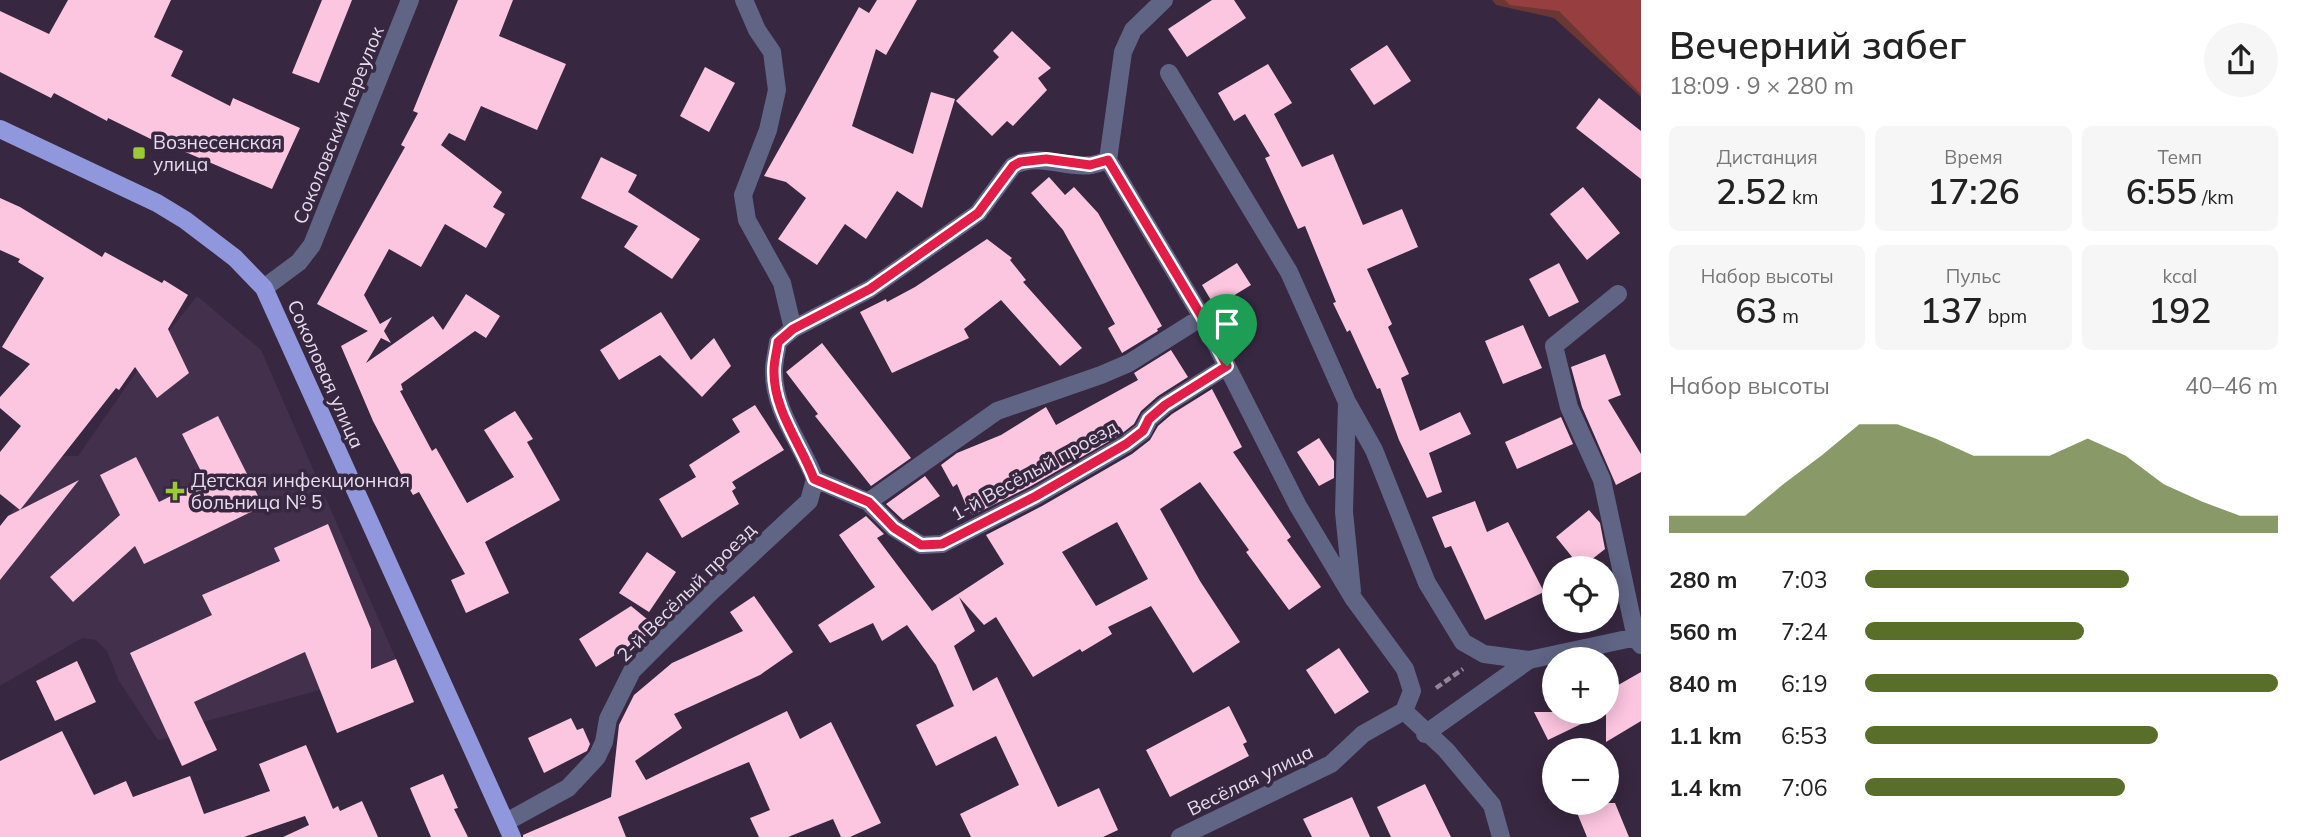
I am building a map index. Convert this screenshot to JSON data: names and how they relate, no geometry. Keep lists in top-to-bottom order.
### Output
{
  "streets": {
    "main road": ["Соколовая улица"],
    "street": [
      "Соколовский переулок",
      "1-й Весёлый проезд",
      "2-й Весёлый проезд",
      "Весёлая улица"
    ]
  },
  "crossings": [
    ["Соколовский переулок", "Соколовая улица"],
    ["Соколовая улица", "2-й Весёлый проезд"],
    ["1-й Весёлый проезд", "2-й Весёлый проезд"]
  ],
  "places": {
    "transit": ["Вознесенская улица"],
    "health": ["Детская инфекционная больница № 5"]
  },
  "page": {
    "heading": ["Вечерний забег", "18:09 · 9 × 280 m"],
    "stats": [
      ["Дистанция", "2.52 km"],
      ["Время", "17:26"],
      ["Темп", "6:55 /km"],
      ["Набор высоты", "63 m"],
      ["Пульс", "137 bpm"],
      ["kcal", "192"]
    ],
    "chart": ["Набор высоты", "40–46 m"],
    "list": [
      {
        "name": "280 m",
        "note": "7:03"
      },
      {
        "name": "560 m",
        "note": "7:24"
      },
      {
        "name": "840 m",
        "note": "6:19"
      },
      {
        "name": "1.1 km",
        "note": "6:53"
      },
      {
        "name": "1.4 km",
        "note": "7:06"
      }
    ],
    "map_buttons": ["+", "−"]
  }
}
